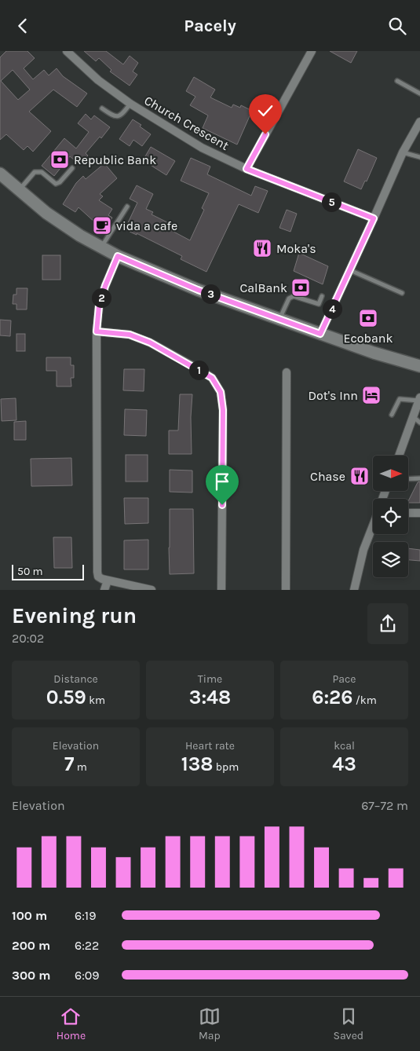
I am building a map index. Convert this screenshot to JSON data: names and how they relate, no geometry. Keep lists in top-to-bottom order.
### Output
{
  "streets": {
    "street": ["Church Crescent"]
  },
  "places": {
    "bank": ["Republic Bank", "CalBank", "Ecobank"],
    "cafe": ["vida a cafe"],
    "restaurant": ["Moka's", "Chase"],
    "hotel": ["Dot's Inn"]
  },
  "scale_bar": "50 m",
  "north": "right",
  "page": {
    "header": "Pacely",
    "pins": [
      "5",
      "3",
      "2",
      "4",
      "1"
    ],
    "scale": "50 m",
    "heading": ["Evening run", "20:02"],
    "stats": [
      ["Distance", "0.59 km"],
      ["Time", "3:48"],
      ["Pace", "6:26 /km"],
      ["Elevation", "7 m"],
      ["Heart rate", "138 bpm"],
      ["kcal", "43"]
    ],
    "chart": ["Elevation", "67–72 m"],
    "list": [
      {
        "name": "100 m",
        "note": "6:19"
      },
      {
        "name": "200 m",
        "note": "6:22"
      },
      {
        "name": "300 m",
        "note": "6:09"
      }
    ],
    "tabs": ["Home", "Map", "Saved"]
  }
}
